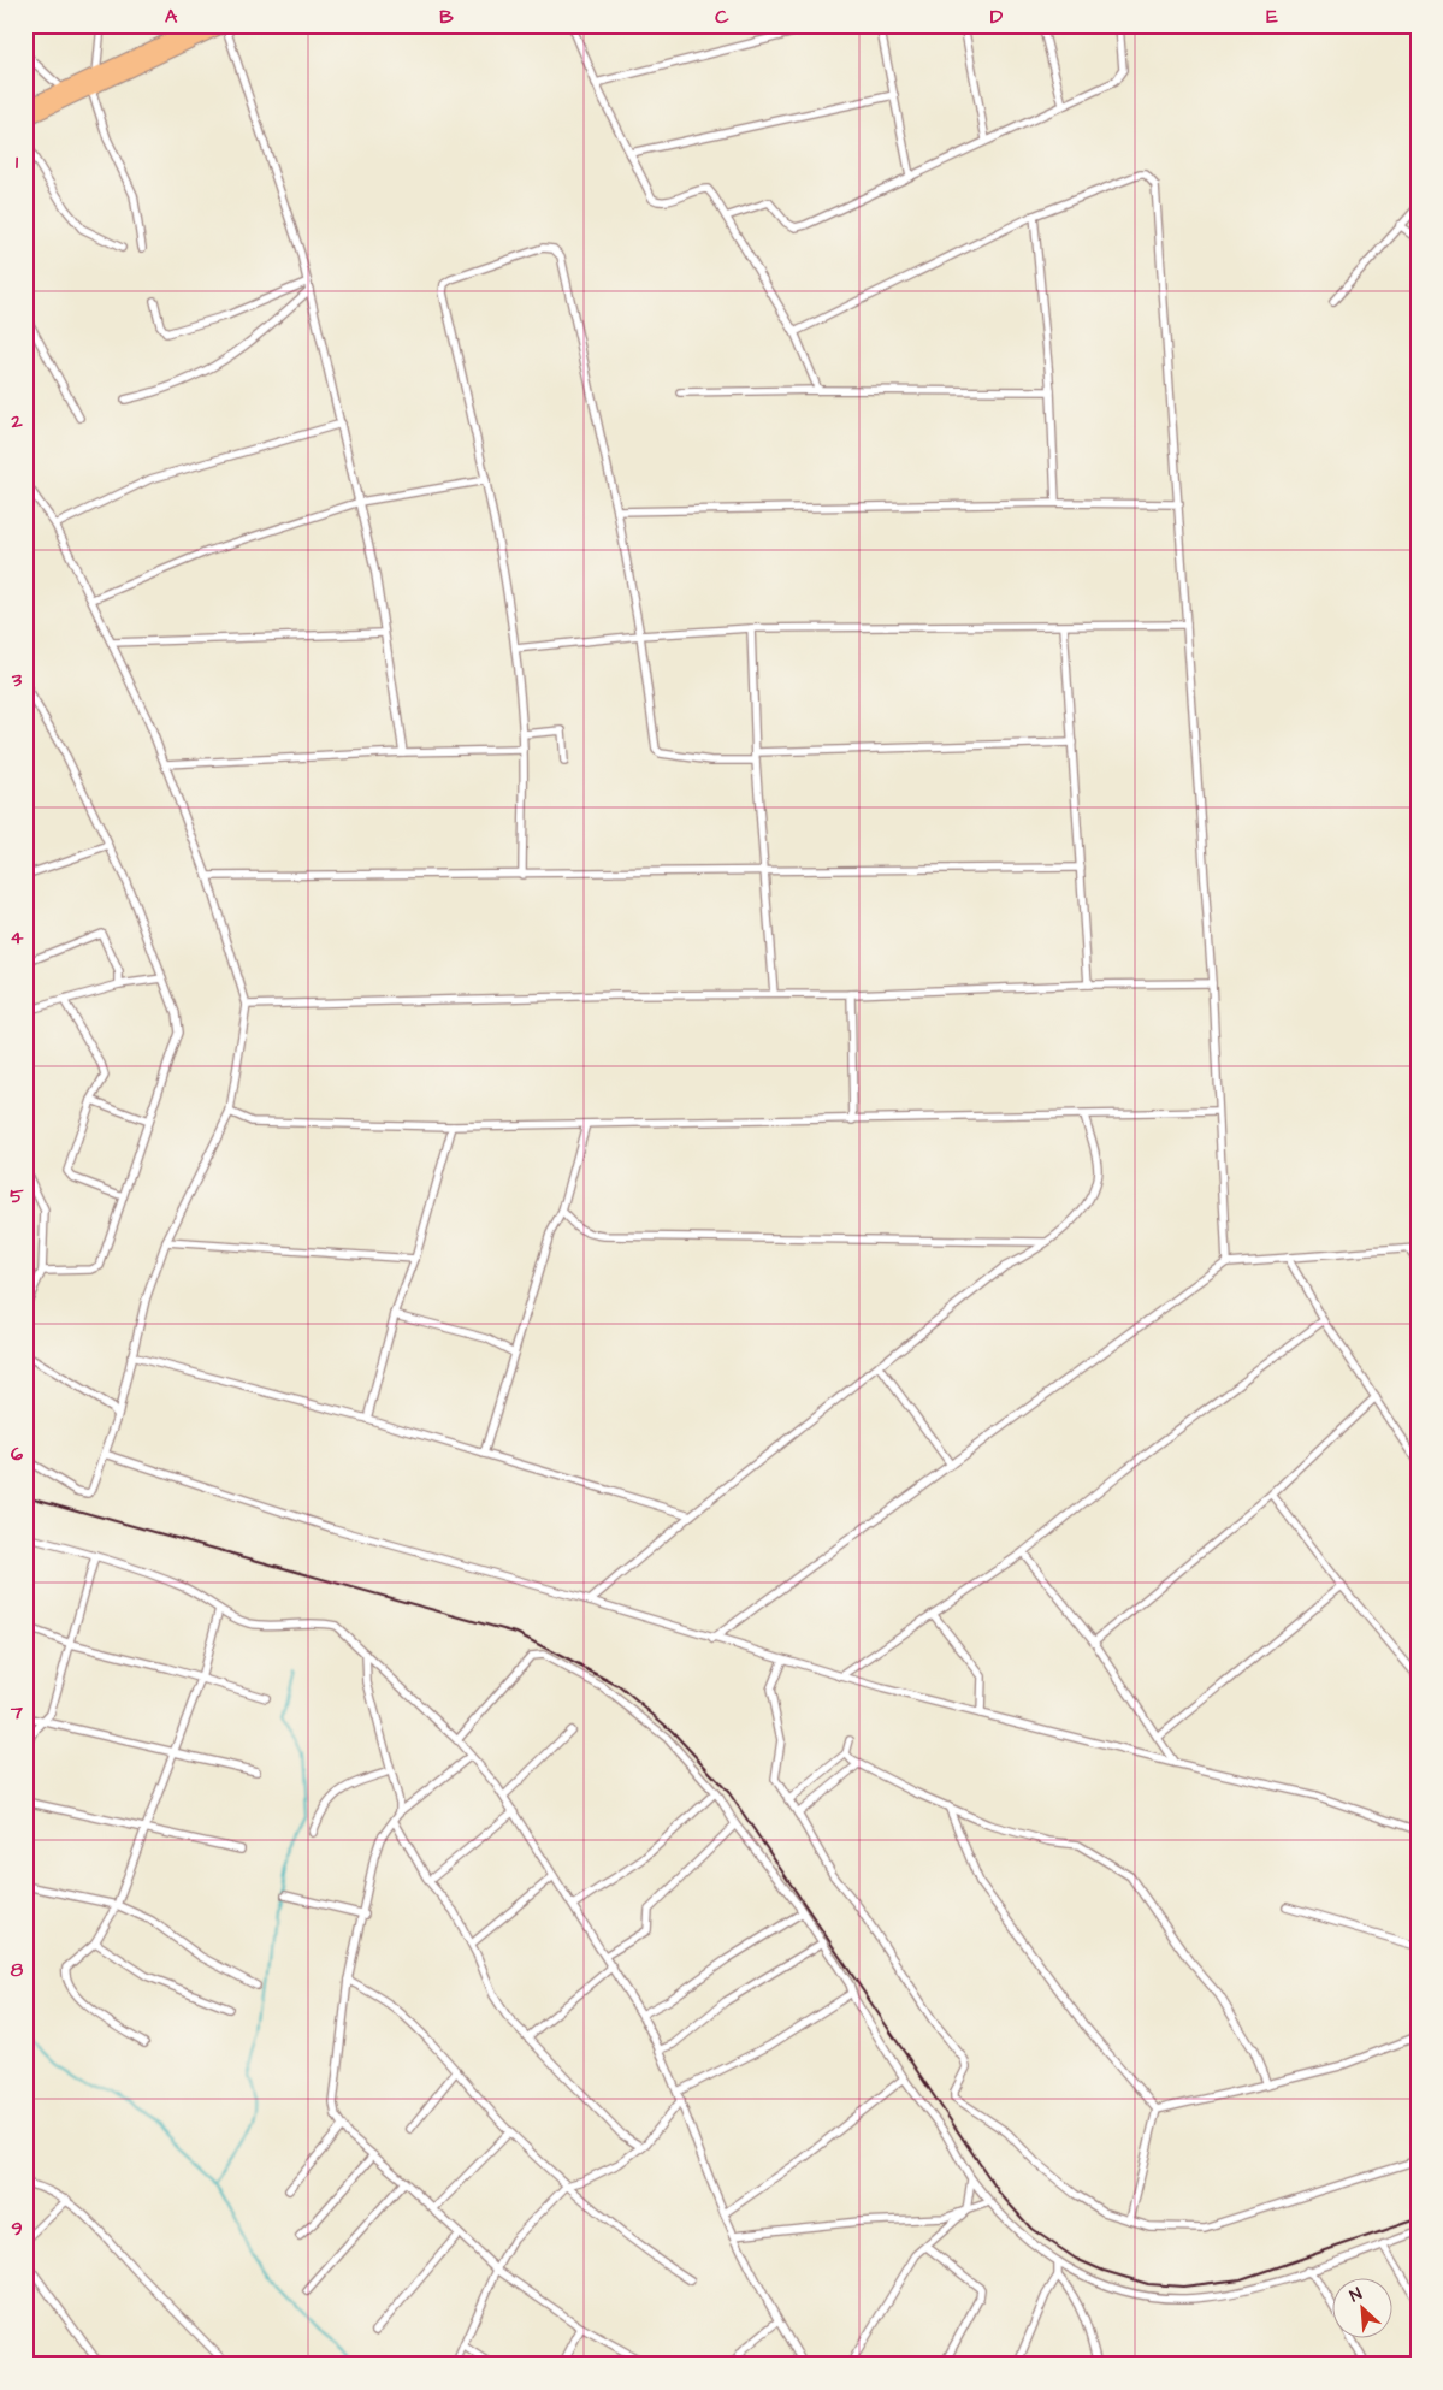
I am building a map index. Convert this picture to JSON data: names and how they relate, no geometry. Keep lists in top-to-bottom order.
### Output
{
  "north": "top left",
  "grid": {
    "columns": [
      "A",
      "B",
      "C",
      "D",
      "E"
    ],
    "rows": [
      "1",
      "2",
      "3",
      "4",
      "5",
      "6",
      "7",
      "8",
      "9"
    ]
  }
}
